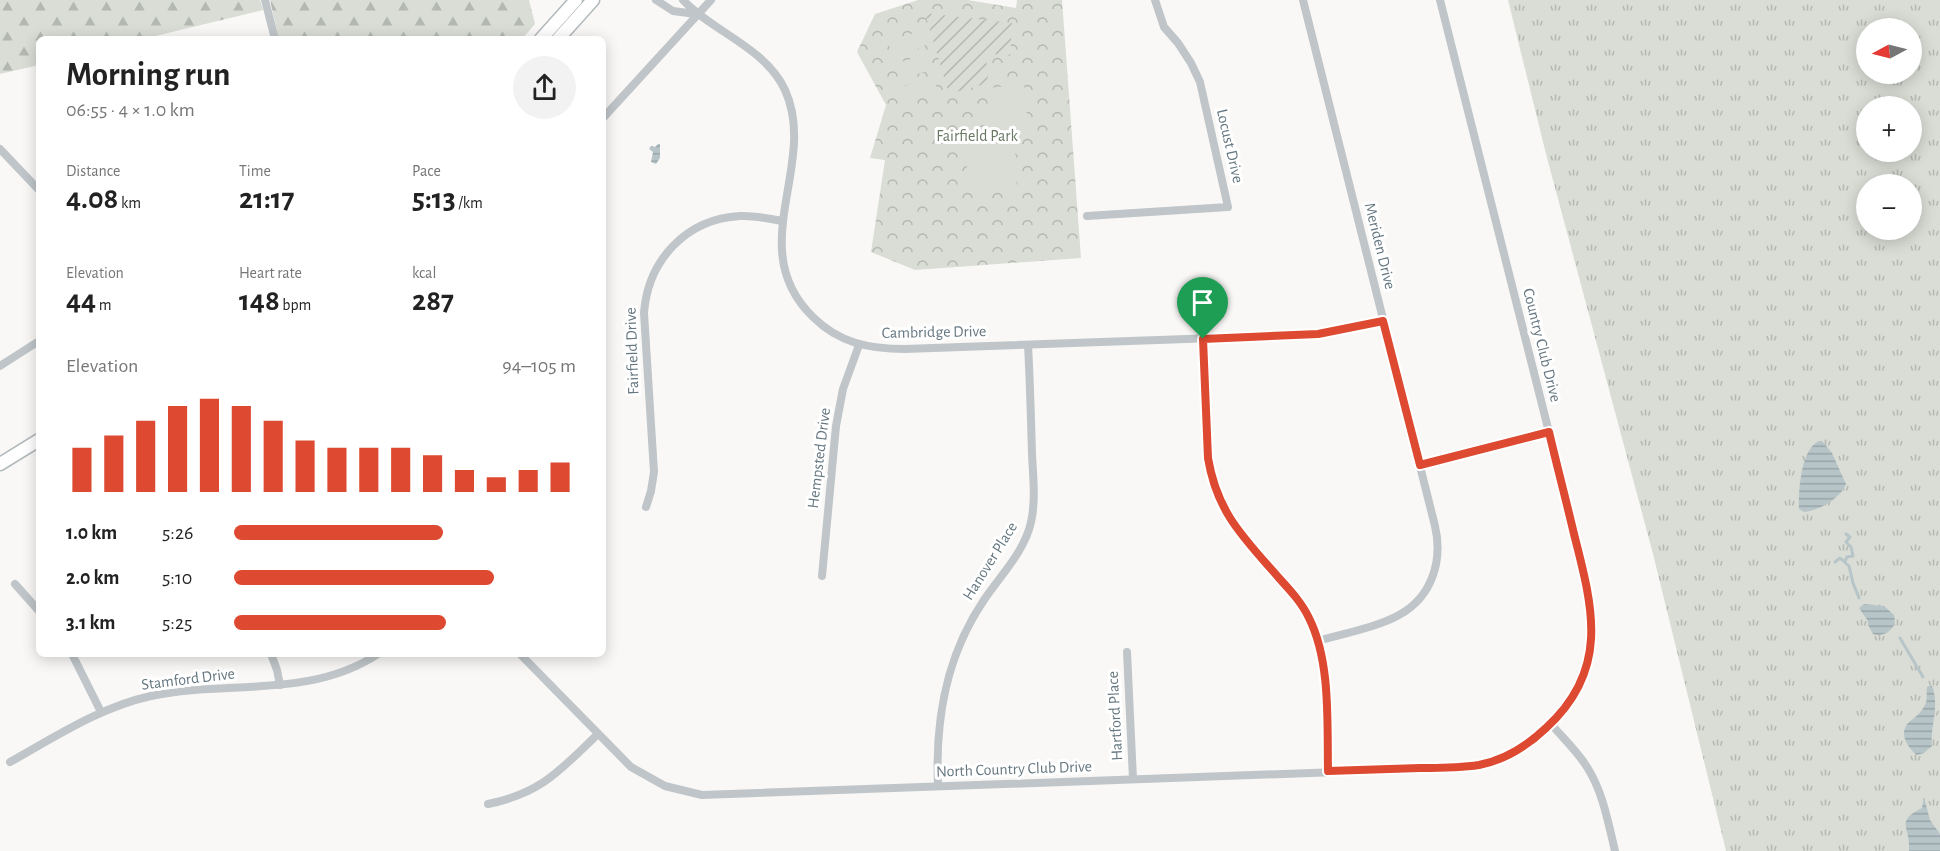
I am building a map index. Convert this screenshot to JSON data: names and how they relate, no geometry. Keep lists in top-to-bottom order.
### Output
{
  "streets": {
    "street": [
      "Locust Drive",
      "Meriden Drive",
      "Cambridge Drive",
      "Country Club Drive",
      "Fairfield Drive",
      "Hempsted Drive",
      "Hanover Place",
      "Stamford Drive",
      "Hartford Place",
      "North Country Club Drive"
    ]
  },
  "crossings": [
    ["Meriden Drive", "Cambridge Drive"],
    ["Cambridge Drive", "Fairfield Drive"],
    ["Cambridge Drive", "Hempsted Drive"],
    ["Cambridge Drive", "Hanover Place"],
    ["Country Club Drive", "North Country Club Drive"],
    ["Hanover Place", "North Country Club Drive"],
    ["Hartford Place", "North Country Club Drive"]
  ],
  "parks": ["Fairfield Park"],
  "north": "left",
  "page": {
    "map_buttons": ["+", "−"],
    "heading": ["Morning run", "06:55 · 4 × 1.0 km"],
    "stats": [
      ["Distance", "4.08 km"],
      ["Time", "21:17"],
      ["Pace", "5:13 /km"],
      ["Elevation", "44 m"],
      ["Heart rate", "148 bpm"],
      ["kcal", "287"]
    ],
    "chart": ["Elevation", "94–105 m"],
    "list": [
      {
        "name": "1.0 km",
        "note": "5:26"
      },
      {
        "name": "2.0 km",
        "note": "5:10"
      },
      {
        "name": "3.1 km",
        "note": "5:25"
      }
    ]
  }
}
